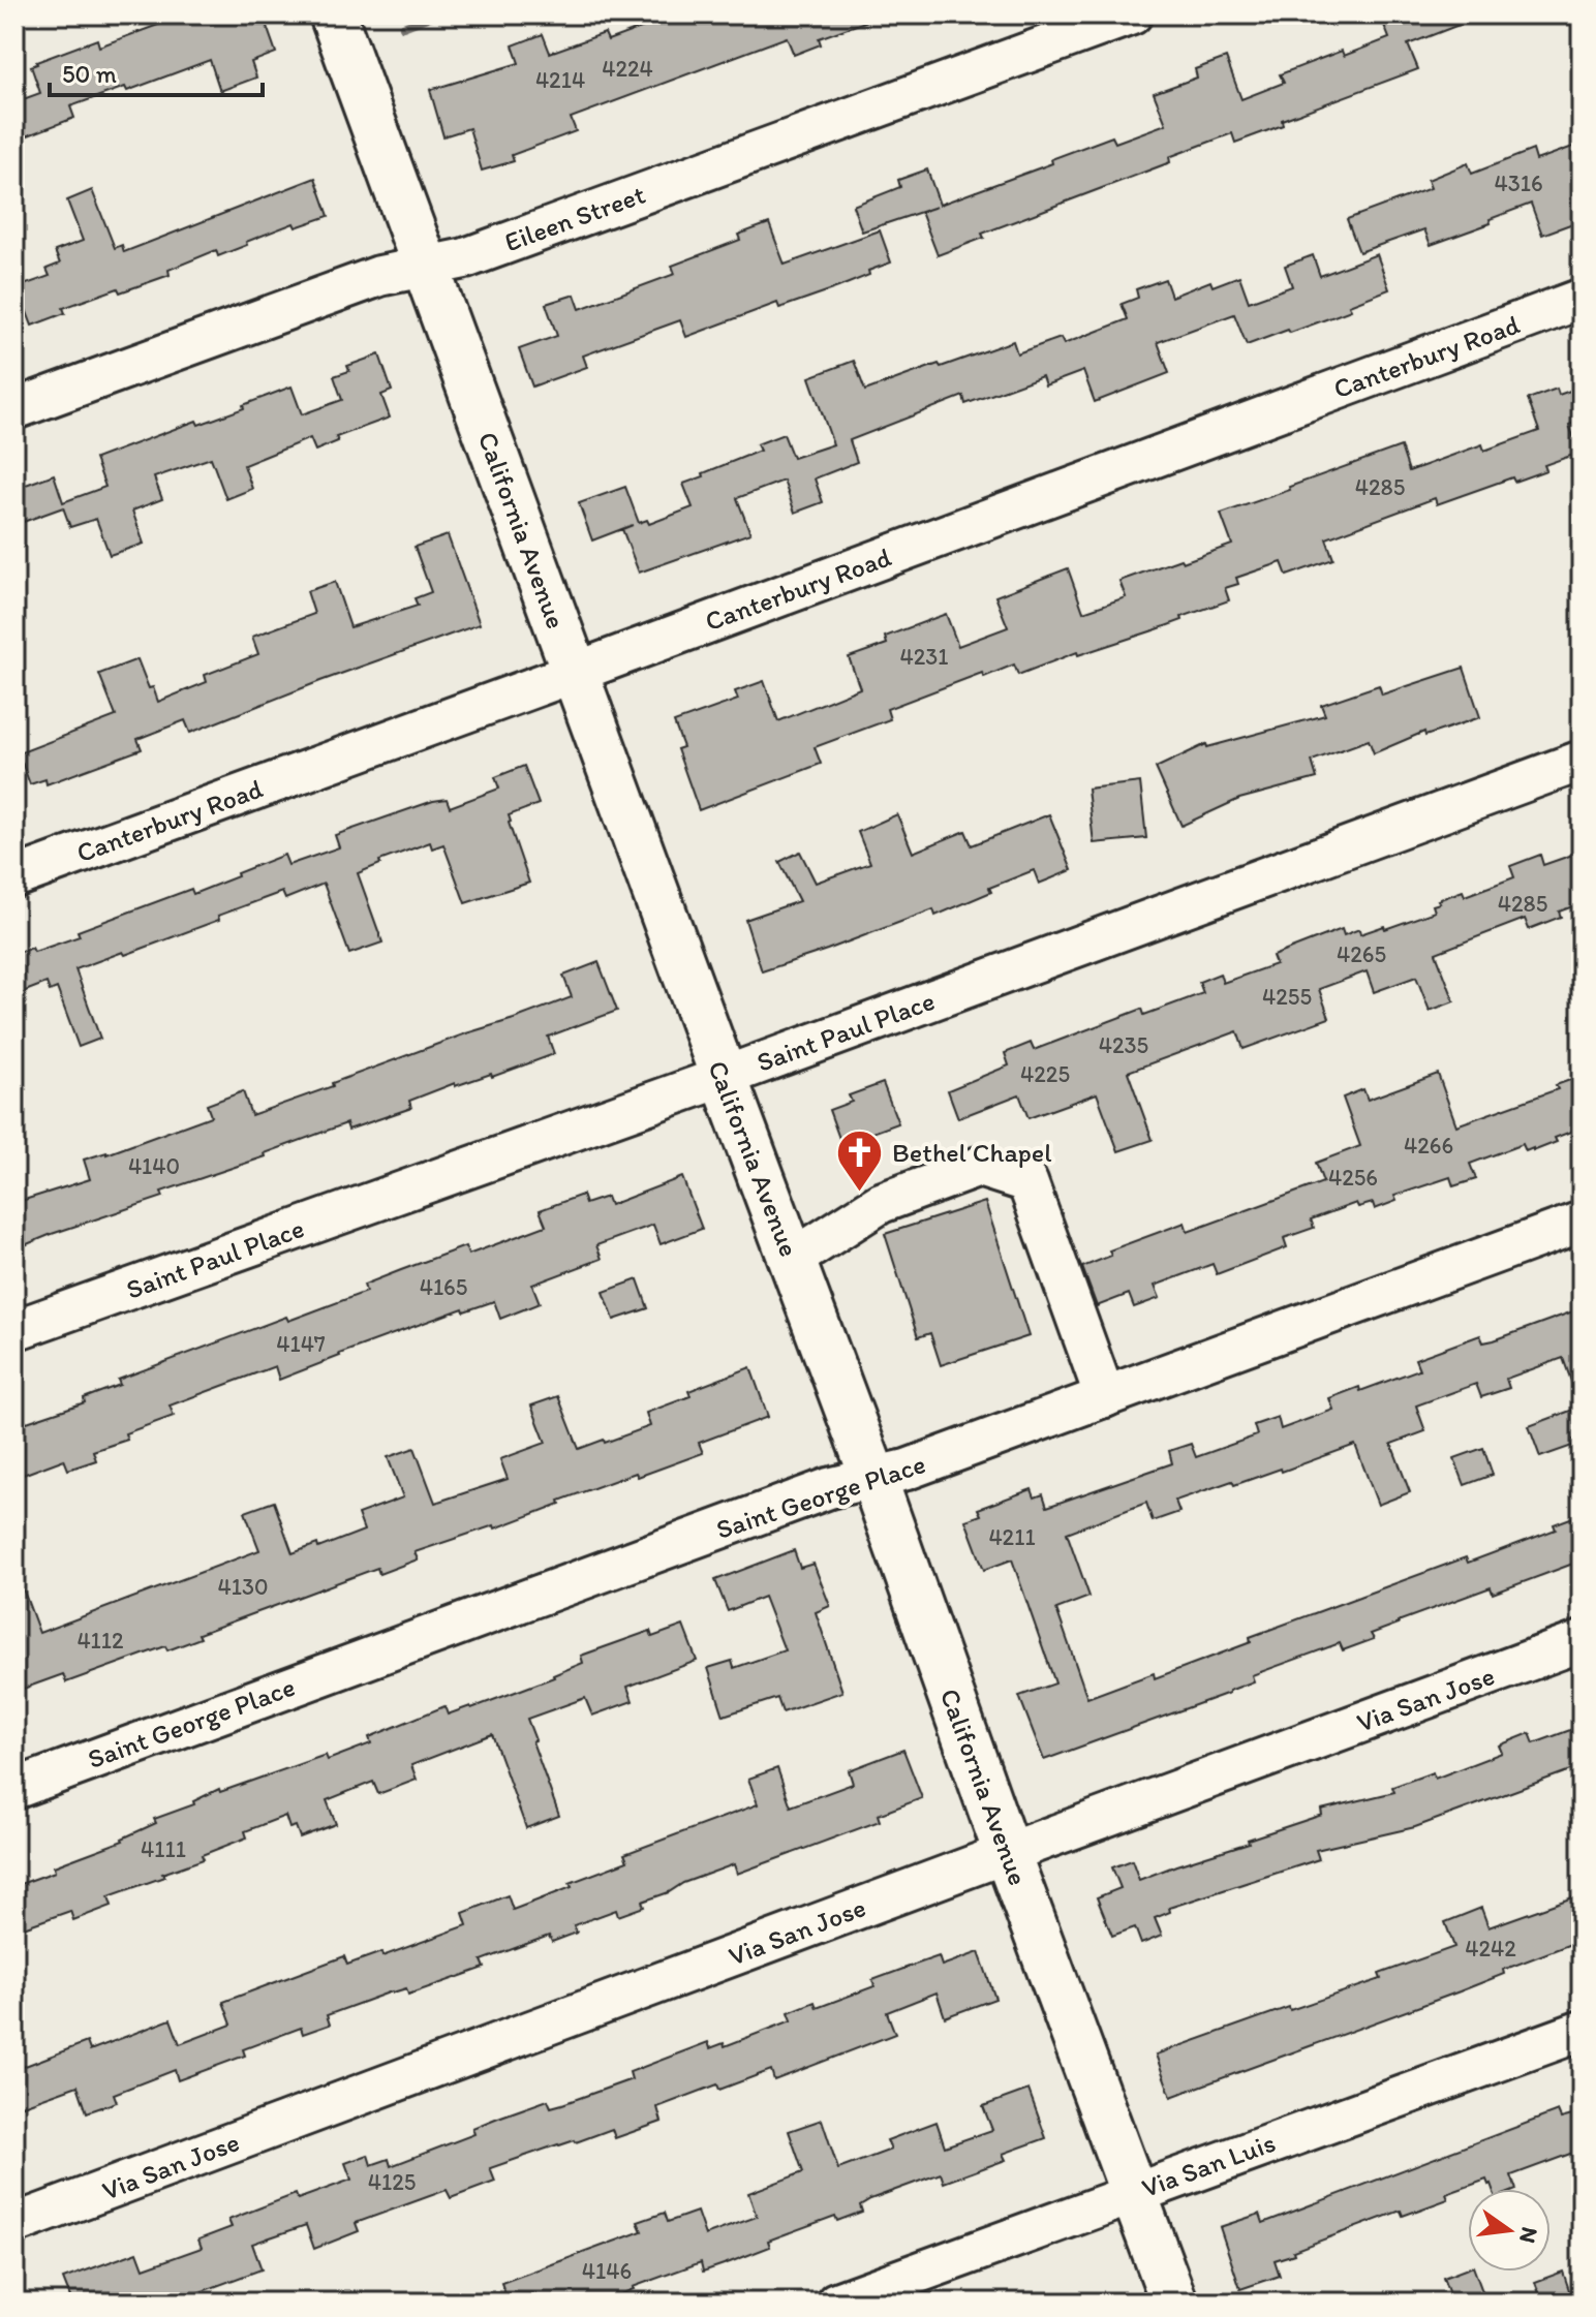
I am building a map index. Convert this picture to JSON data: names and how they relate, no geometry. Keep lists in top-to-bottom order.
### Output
{
  "streets": {
    "main road": ["California Avenue"],
    "street": [
      "Eileen Street",
      "Canterbury Road",
      "Saint Paul Place",
      "Saint George Place",
      "Via San Jose",
      "Via San Luis"
    ]
  },
  "crossings": [
    ["Eileen Street", "California Avenue"],
    ["Canterbury Road", "California Avenue"],
    ["California Avenue", "Saint Paul Place"],
    ["California Avenue", "Saint George Place"],
    ["California Avenue", "Via San Jose"],
    ["California Avenue", "Via San Luis"]
  ],
  "places": {
    "church": ["Bethel Chapel"]
  },
  "house_numbers": [
    "4224",
    "4214",
    "4316",
    "4285",
    "4231",
    "4285",
    "4265",
    "4255",
    "4235",
    "4225",
    "4266",
    "4140",
    "4256",
    "4165",
    "4147",
    "4211",
    "4130",
    "4112",
    "4111",
    "4242",
    "4125",
    "4146"
  ],
  "scale_bar": "50 m",
  "north": "right"
}
